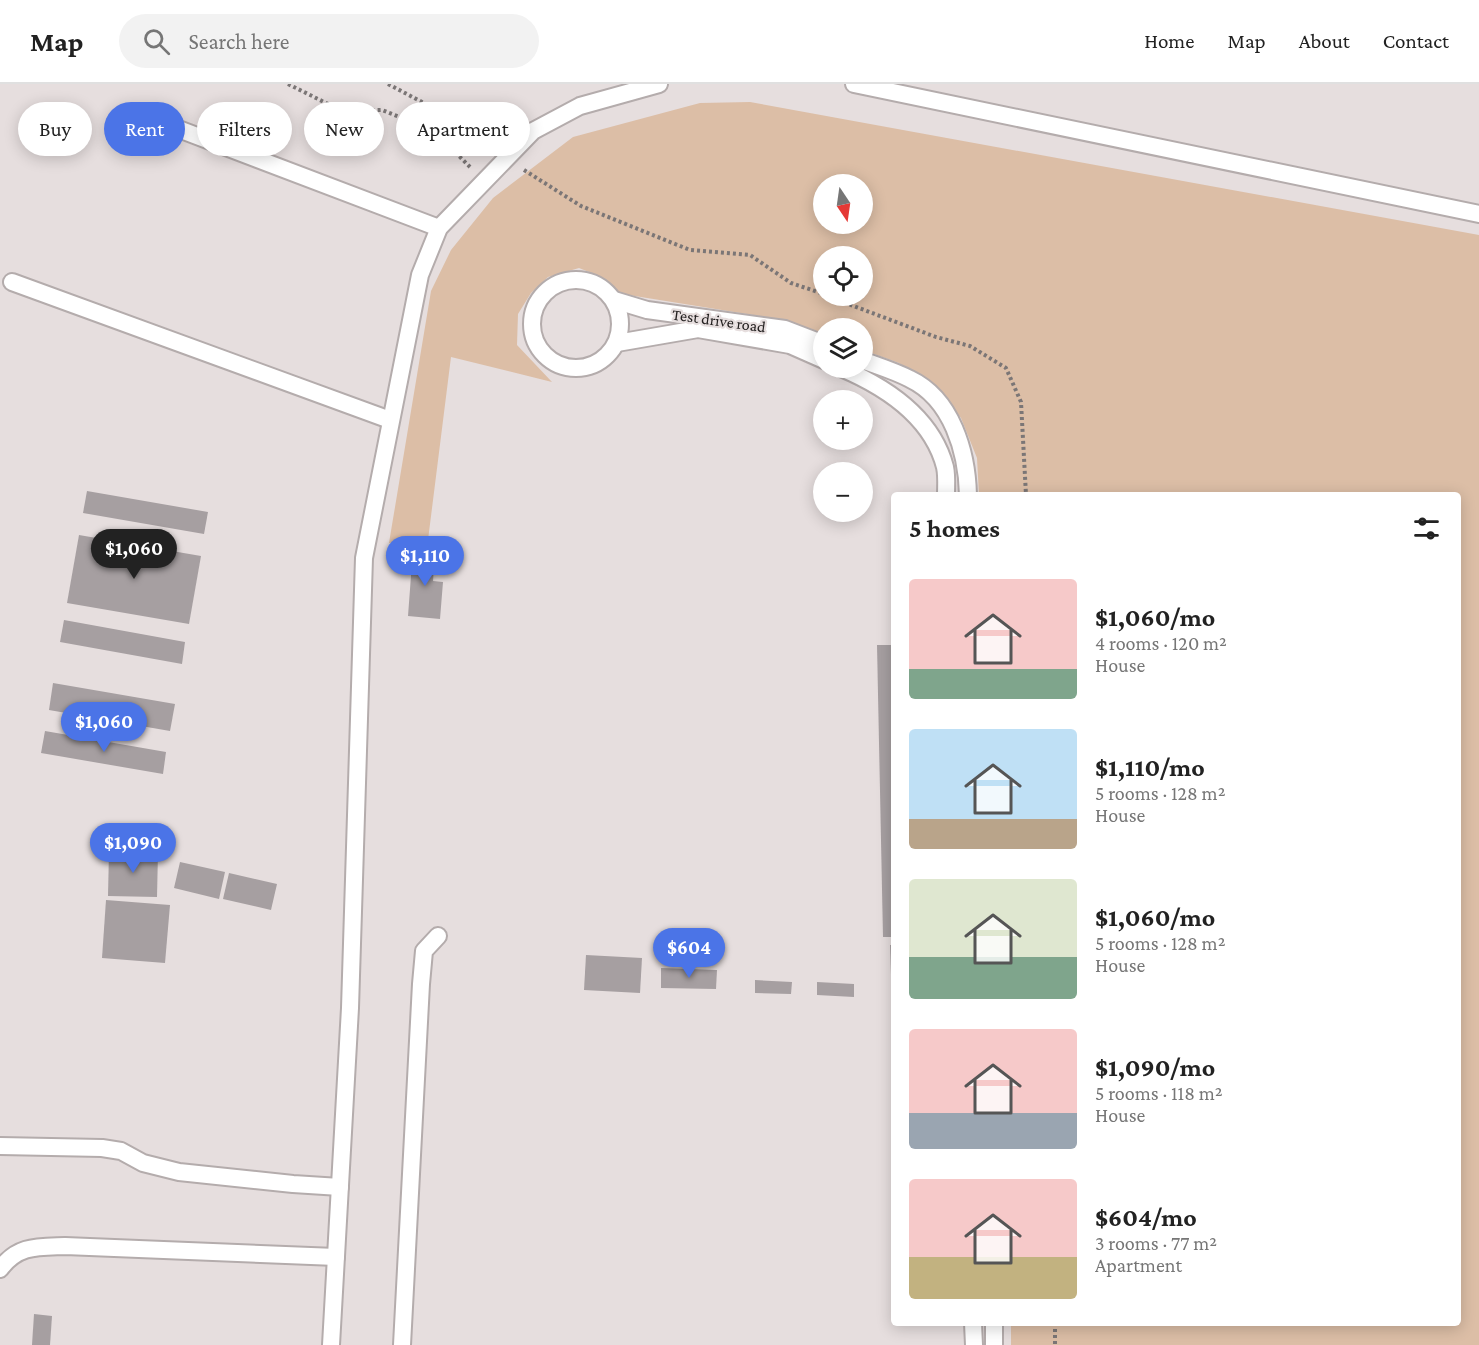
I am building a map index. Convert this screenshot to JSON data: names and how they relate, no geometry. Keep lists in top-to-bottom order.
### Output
{
  "streets": {
    "lane": ["Test drive road"]
  },
  "north": "bottom",
  "page": {
    "header": "Map",
    "search": "Search here",
    "nav": [
      "Home",
      "Map",
      "About",
      "Contact"
    ],
    "chip": [
      "Buy",
      "Rent",
      "Filters",
      "New",
      "Apartment"
    ],
    "map_buttons": ["+", "−"],
    "heading": "5 homes",
    "price": [
      "$1,060",
      "$1,110",
      "$1,060",
      "$1,090",
      "$604"
    ],
    "list": [
      {
        "name": "$1,060/mo",
        "note": "4 rooms · 120 m² · House"
      },
      {
        "name": "$1,110/mo",
        "note": "5 rooms · 128 m² · House"
      },
      {
        "name": "$1,060/mo",
        "note": "5 rooms · 128 m² · House"
      },
      {
        "name": "$1,090/mo",
        "note": "5 rooms · 118 m² · House"
      },
      {
        "name": "$604/mo",
        "note": "3 rooms · 77 m² · Apartment"
      }
    ]
  }
}
